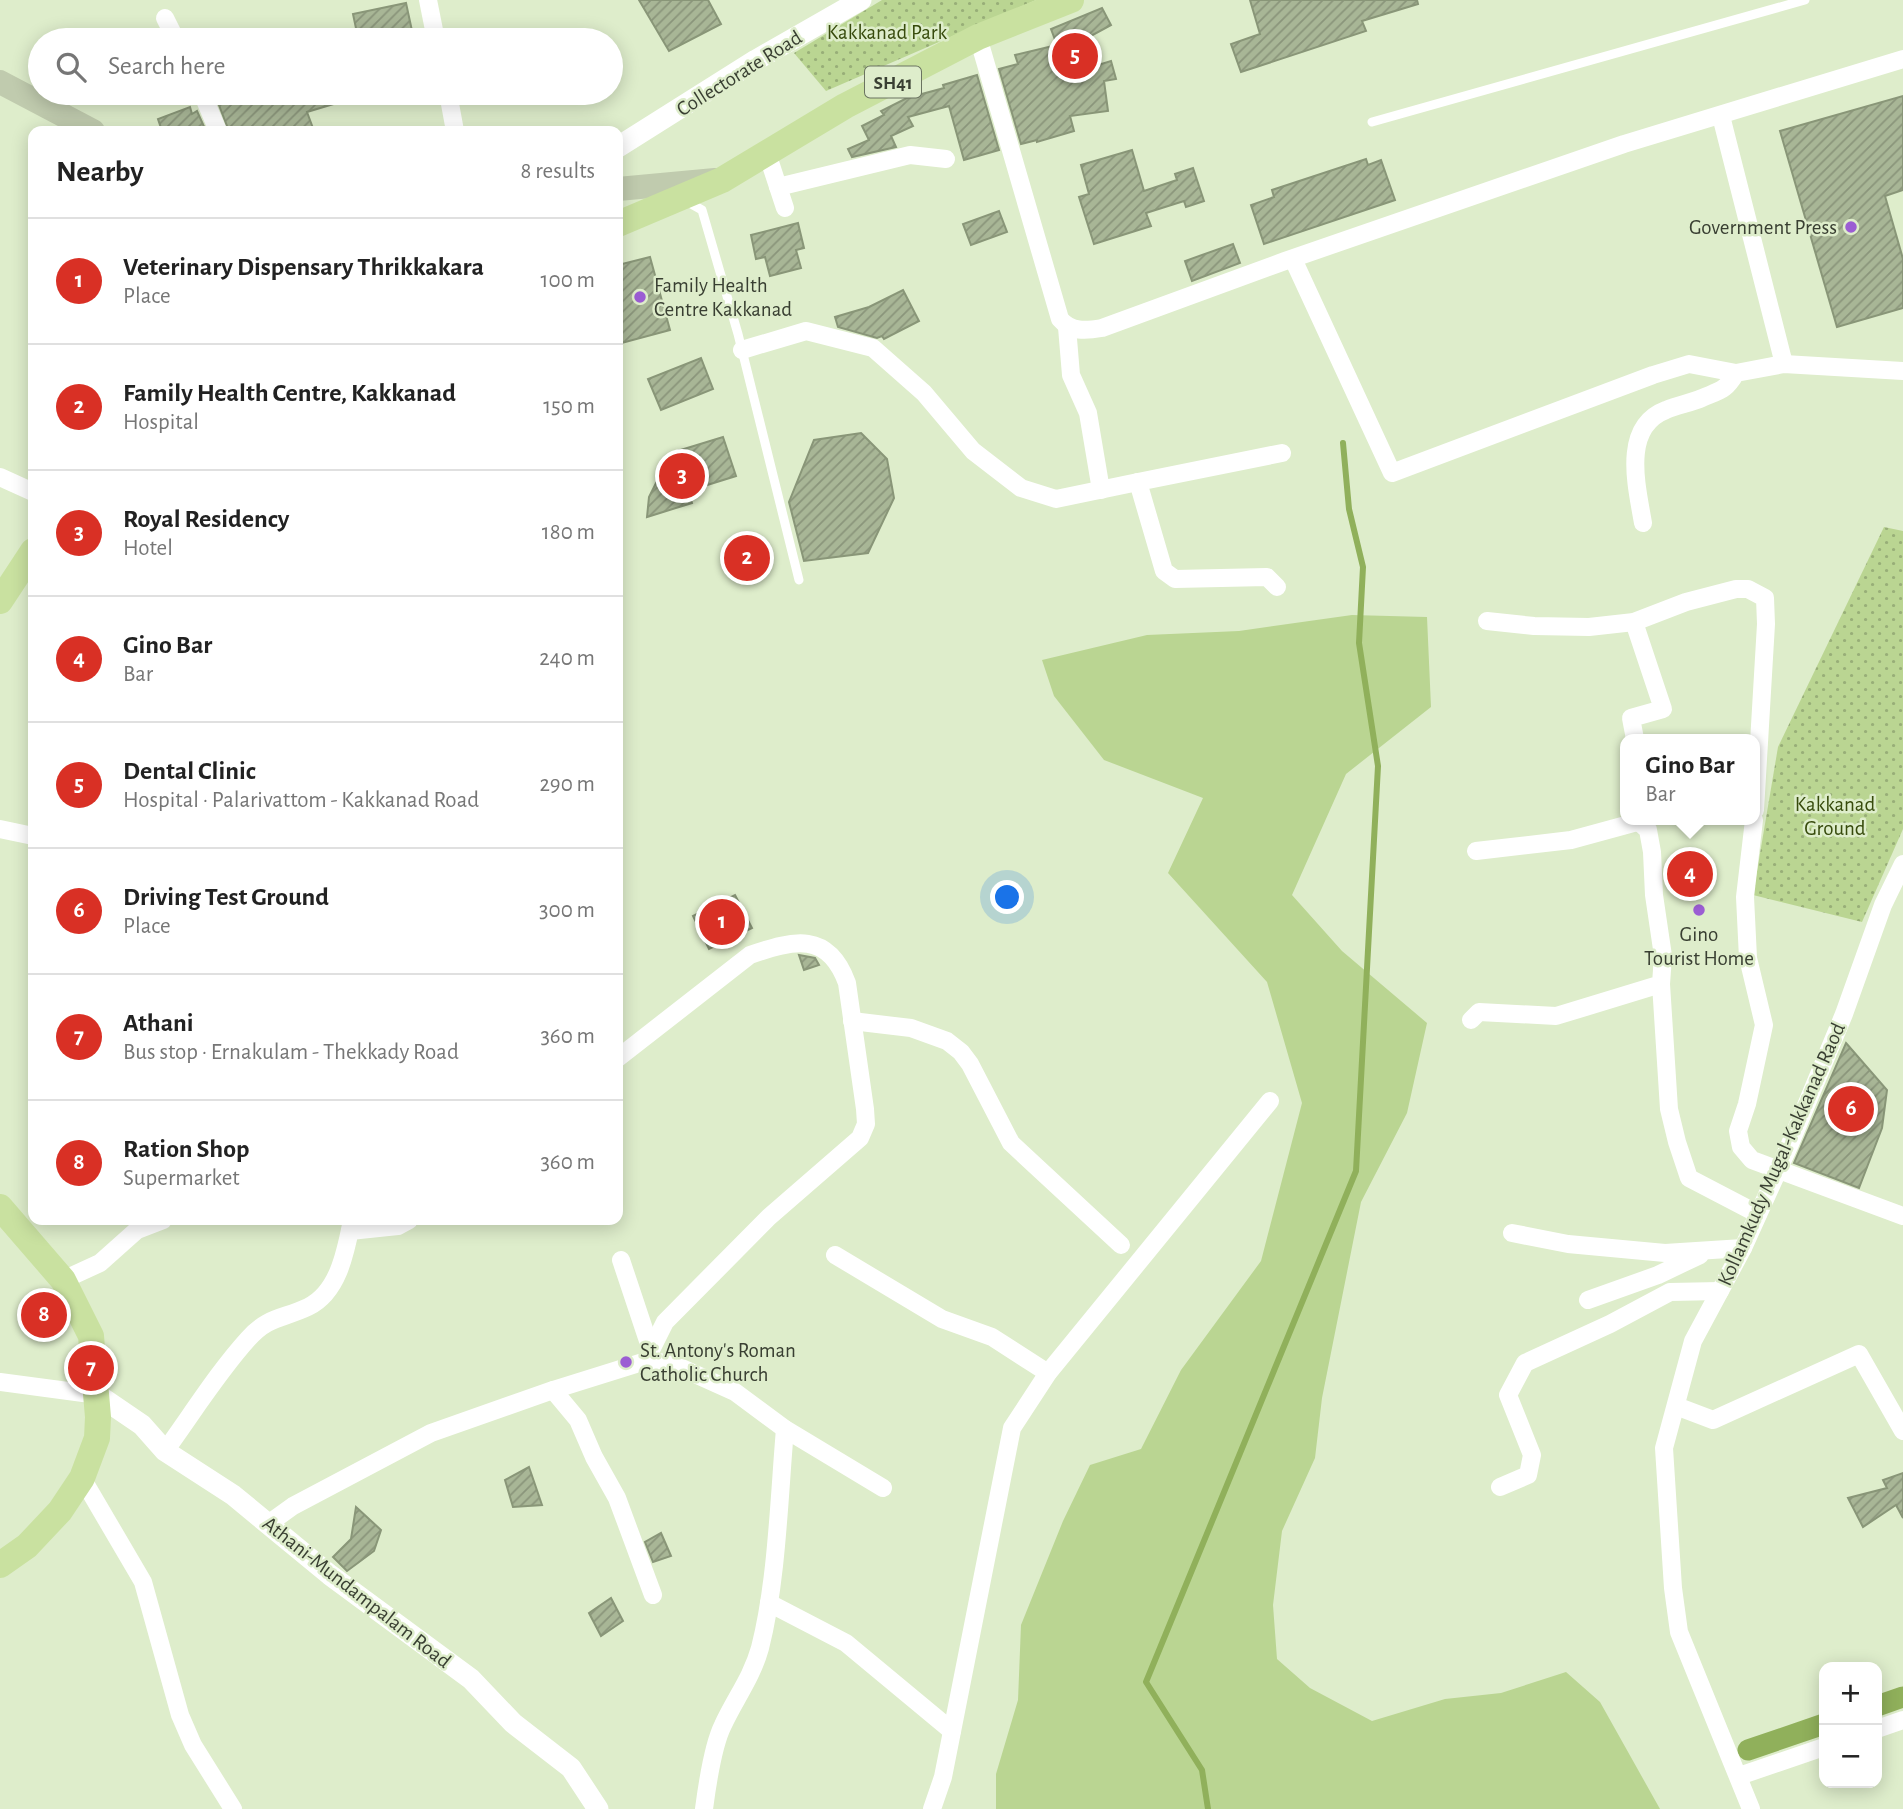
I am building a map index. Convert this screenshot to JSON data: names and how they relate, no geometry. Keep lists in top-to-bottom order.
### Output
{
  "streets": {
    "main road": ["SH41"],
    "street": ["Collectorate Road", "Kollamkudy Mugal-Kakkanad Raod", "Athani-Mundampalam Road"]
  },
  "parks": ["Kakkanad Park", "Kakkanad Ground"],
  "places": [
    "Government Press",
    "Family Health Centre Kakkanad",
    "Gino Tourist Home",
    "St. Antony's Roman Catholic Church"
  ],
  "page": {
    "search": "Search here",
    "pins": [
      "5",
      "3",
      "2",
      "4",
      "1",
      "6",
      "8",
      "7"
    ],
    "heading": ["Nearby", "8 results"],
    "list": [
      {
        "mark": "1",
        "name": "Veterinary Dispensary Thrikkakara",
        "note": "Place",
        "value": "100 m"
      },
      {
        "mark": "2",
        "name": "Family Health Centre, Kakkanad",
        "note": "Hospital",
        "value": "150 m"
      },
      {
        "mark": "3",
        "name": "Royal Residency",
        "note": "Hotel",
        "value": "180 m"
      },
      {
        "mark": "4",
        "name": "Gino Bar",
        "note": "Bar",
        "value": "240 m"
      },
      {
        "mark": "5",
        "name": "Dental Clinic",
        "note": "Hospital · Palarivattom - Kakkanad Road",
        "value": "290 m"
      },
      {
        "mark": "6",
        "name": "Driving Test Ground",
        "note": "Place",
        "value": "300 m"
      },
      {
        "mark": "7",
        "name": "Athani",
        "note": "Bus stop · Ernakulam - Thekkady Road",
        "value": "360 m"
      },
      {
        "mark": "8",
        "name": "Ration Shop",
        "note": "Supermarket",
        "value": "360 m"
      }
    ],
    "popup": ["Gino Bar", "Bar"],
    "map_buttons": ["+", "−"]
  }
}
